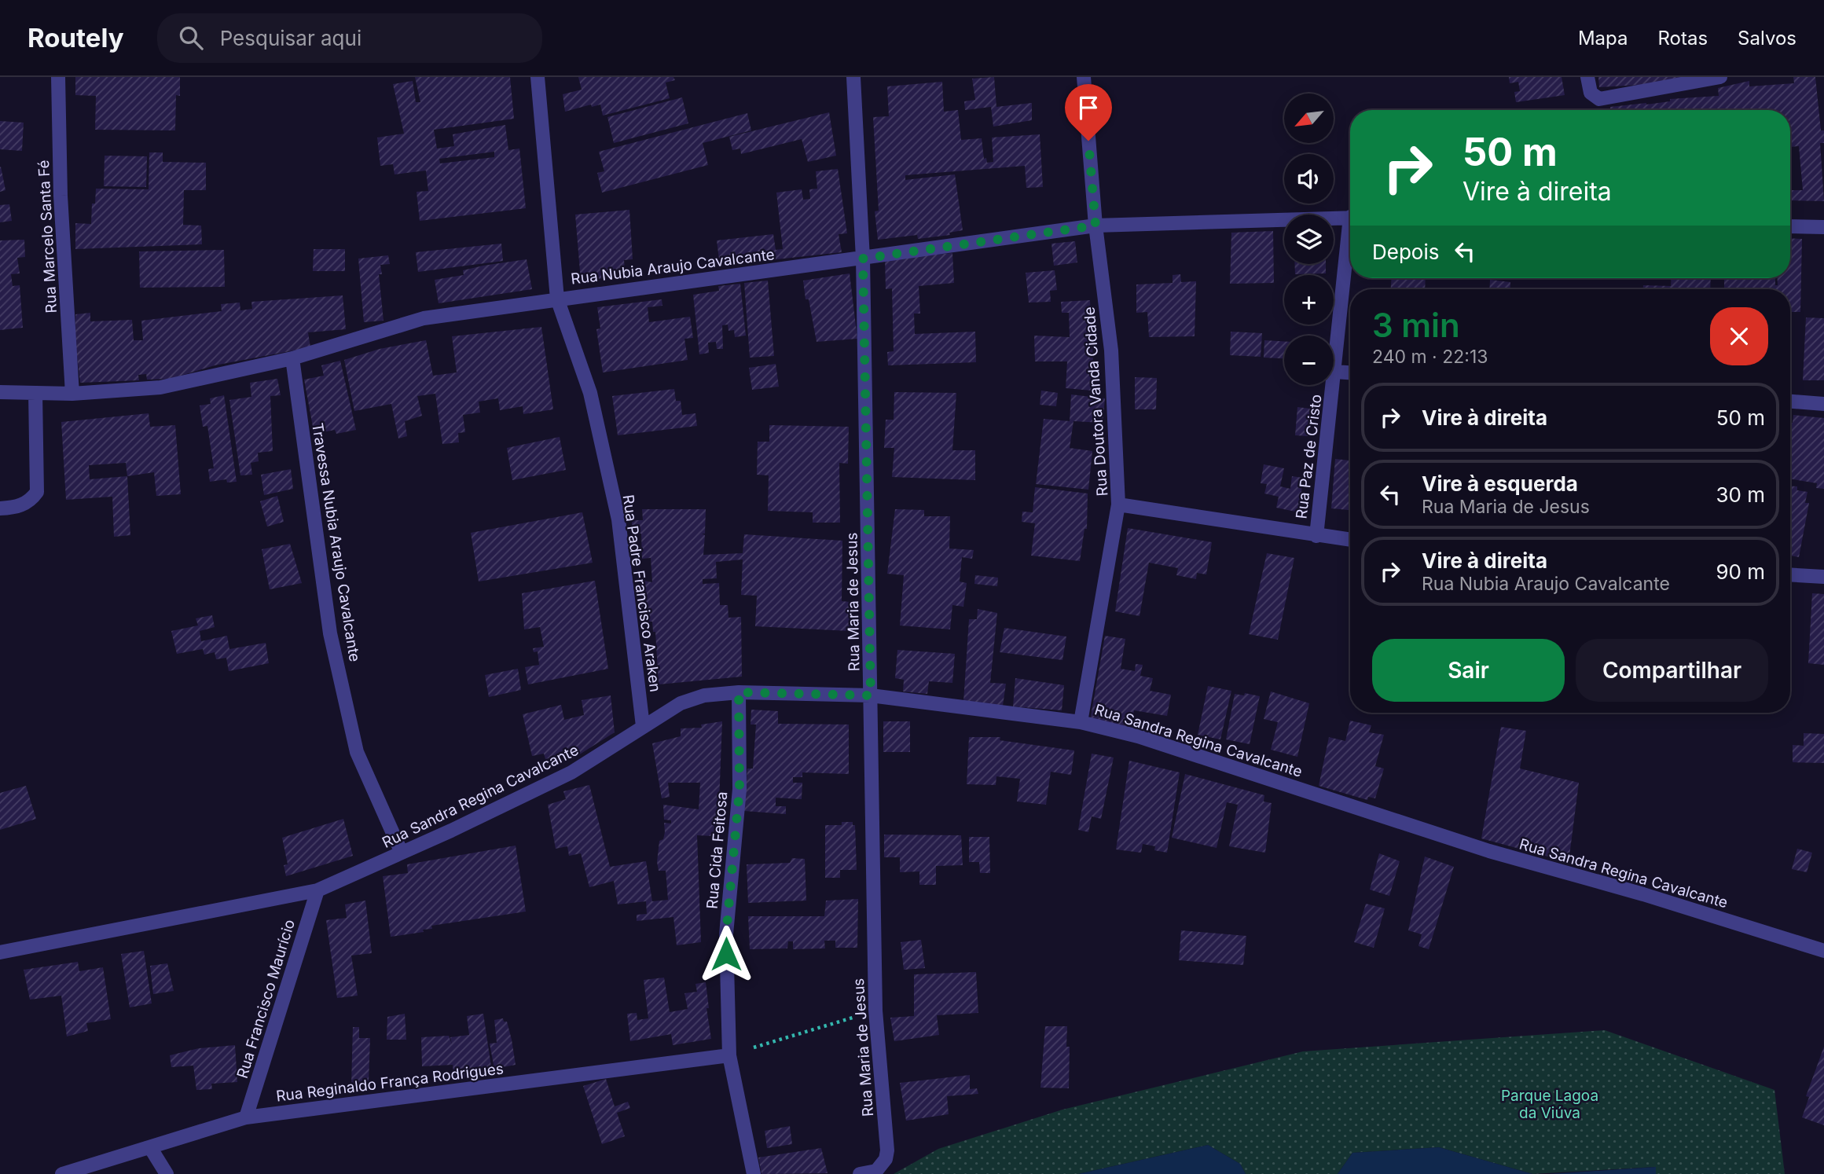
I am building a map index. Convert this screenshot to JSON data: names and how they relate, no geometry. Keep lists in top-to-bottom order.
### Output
{
  "streets": {
    "street": [
      "Rua Marcelo Santa Fé",
      "Rua Nubia Araujo Cavalcante",
      "Rua Doutora Vanda Cidade",
      "Rua Paz de Cristo",
      "Travessa Nubia Araujo Cavalcante",
      "Rua Padre Francisco Araken",
      "Rua Maria de Jesus",
      "Rua Sandra Regina Cavalcante",
      "Rua Cida Feitosa",
      "Rua Francisco Maurício",
      "Rua Reginaldo França Rodrigues"
    ]
  },
  "crossings": [
    ["Rua Marcelo Santa Fé", "Rua Nubia Araujo Cavalcante"],
    ["Rua Nubia Araujo Cavalcante", "Rua Doutora Vanda Cidade"],
    ["Rua Nubia Araujo Cavalcante", "Travessa Nubia Araujo Cavalcante"],
    ["Rua Nubia Araujo Cavalcante", "Rua Padre Francisco Araken"],
    ["Rua Nubia Araujo Cavalcante", "Rua Maria de Jesus"],
    ["Rua Doutora Vanda Cidade", "Rua Sandra Regina Cavalcante"],
    ["Travessa Nubia Araujo Cavalcante", "Rua Sandra Regina Cavalcante"],
    ["Rua Padre Francisco Araken", "Rua Sandra Regina Cavalcante"],
    ["Rua Maria de Jesus", "Rua Sandra Regina Cavalcante"],
    ["Rua Sandra Regina Cavalcante", "Rua Cida Feitosa"],
    ["Rua Sandra Regina Cavalcante", "Rua Francisco Maurício"],
    ["Rua Cida Feitosa", "Rua Reginaldo França Rodrigues"],
    ["Rua Francisco Maurício", "Rua Reginaldo França Rodrigues"]
  ],
  "parks": ["Parque Lagoa da Viúva"],
  "north": "bottom left",
  "page": {
    "header": "Routely",
    "search": "Pesquisar aqui",
    "nav": ["Mapa", "Rotas", "Salvos"],
    "map_buttons": ["+", "−"],
    "turn": ["50 m", "Vire à direita"],
    "then": "Depois",
    "heading": ["3 min", "240 m · 22:13"],
    "list": [
      {
        "name": "Vire à direita",
        "value": "50 m"
      },
      {
        "name": "Vire à esquerda",
        "note": "Rua Maria de Jesus",
        "value": "30 m"
      },
      {
        "name": "Vire à direita",
        "note": "Rua Nubia Araujo Cavalcante",
        "value": "90 m"
      }
    ],
    "buttons": ["Sair", "Compartilhar"]
  }
}
